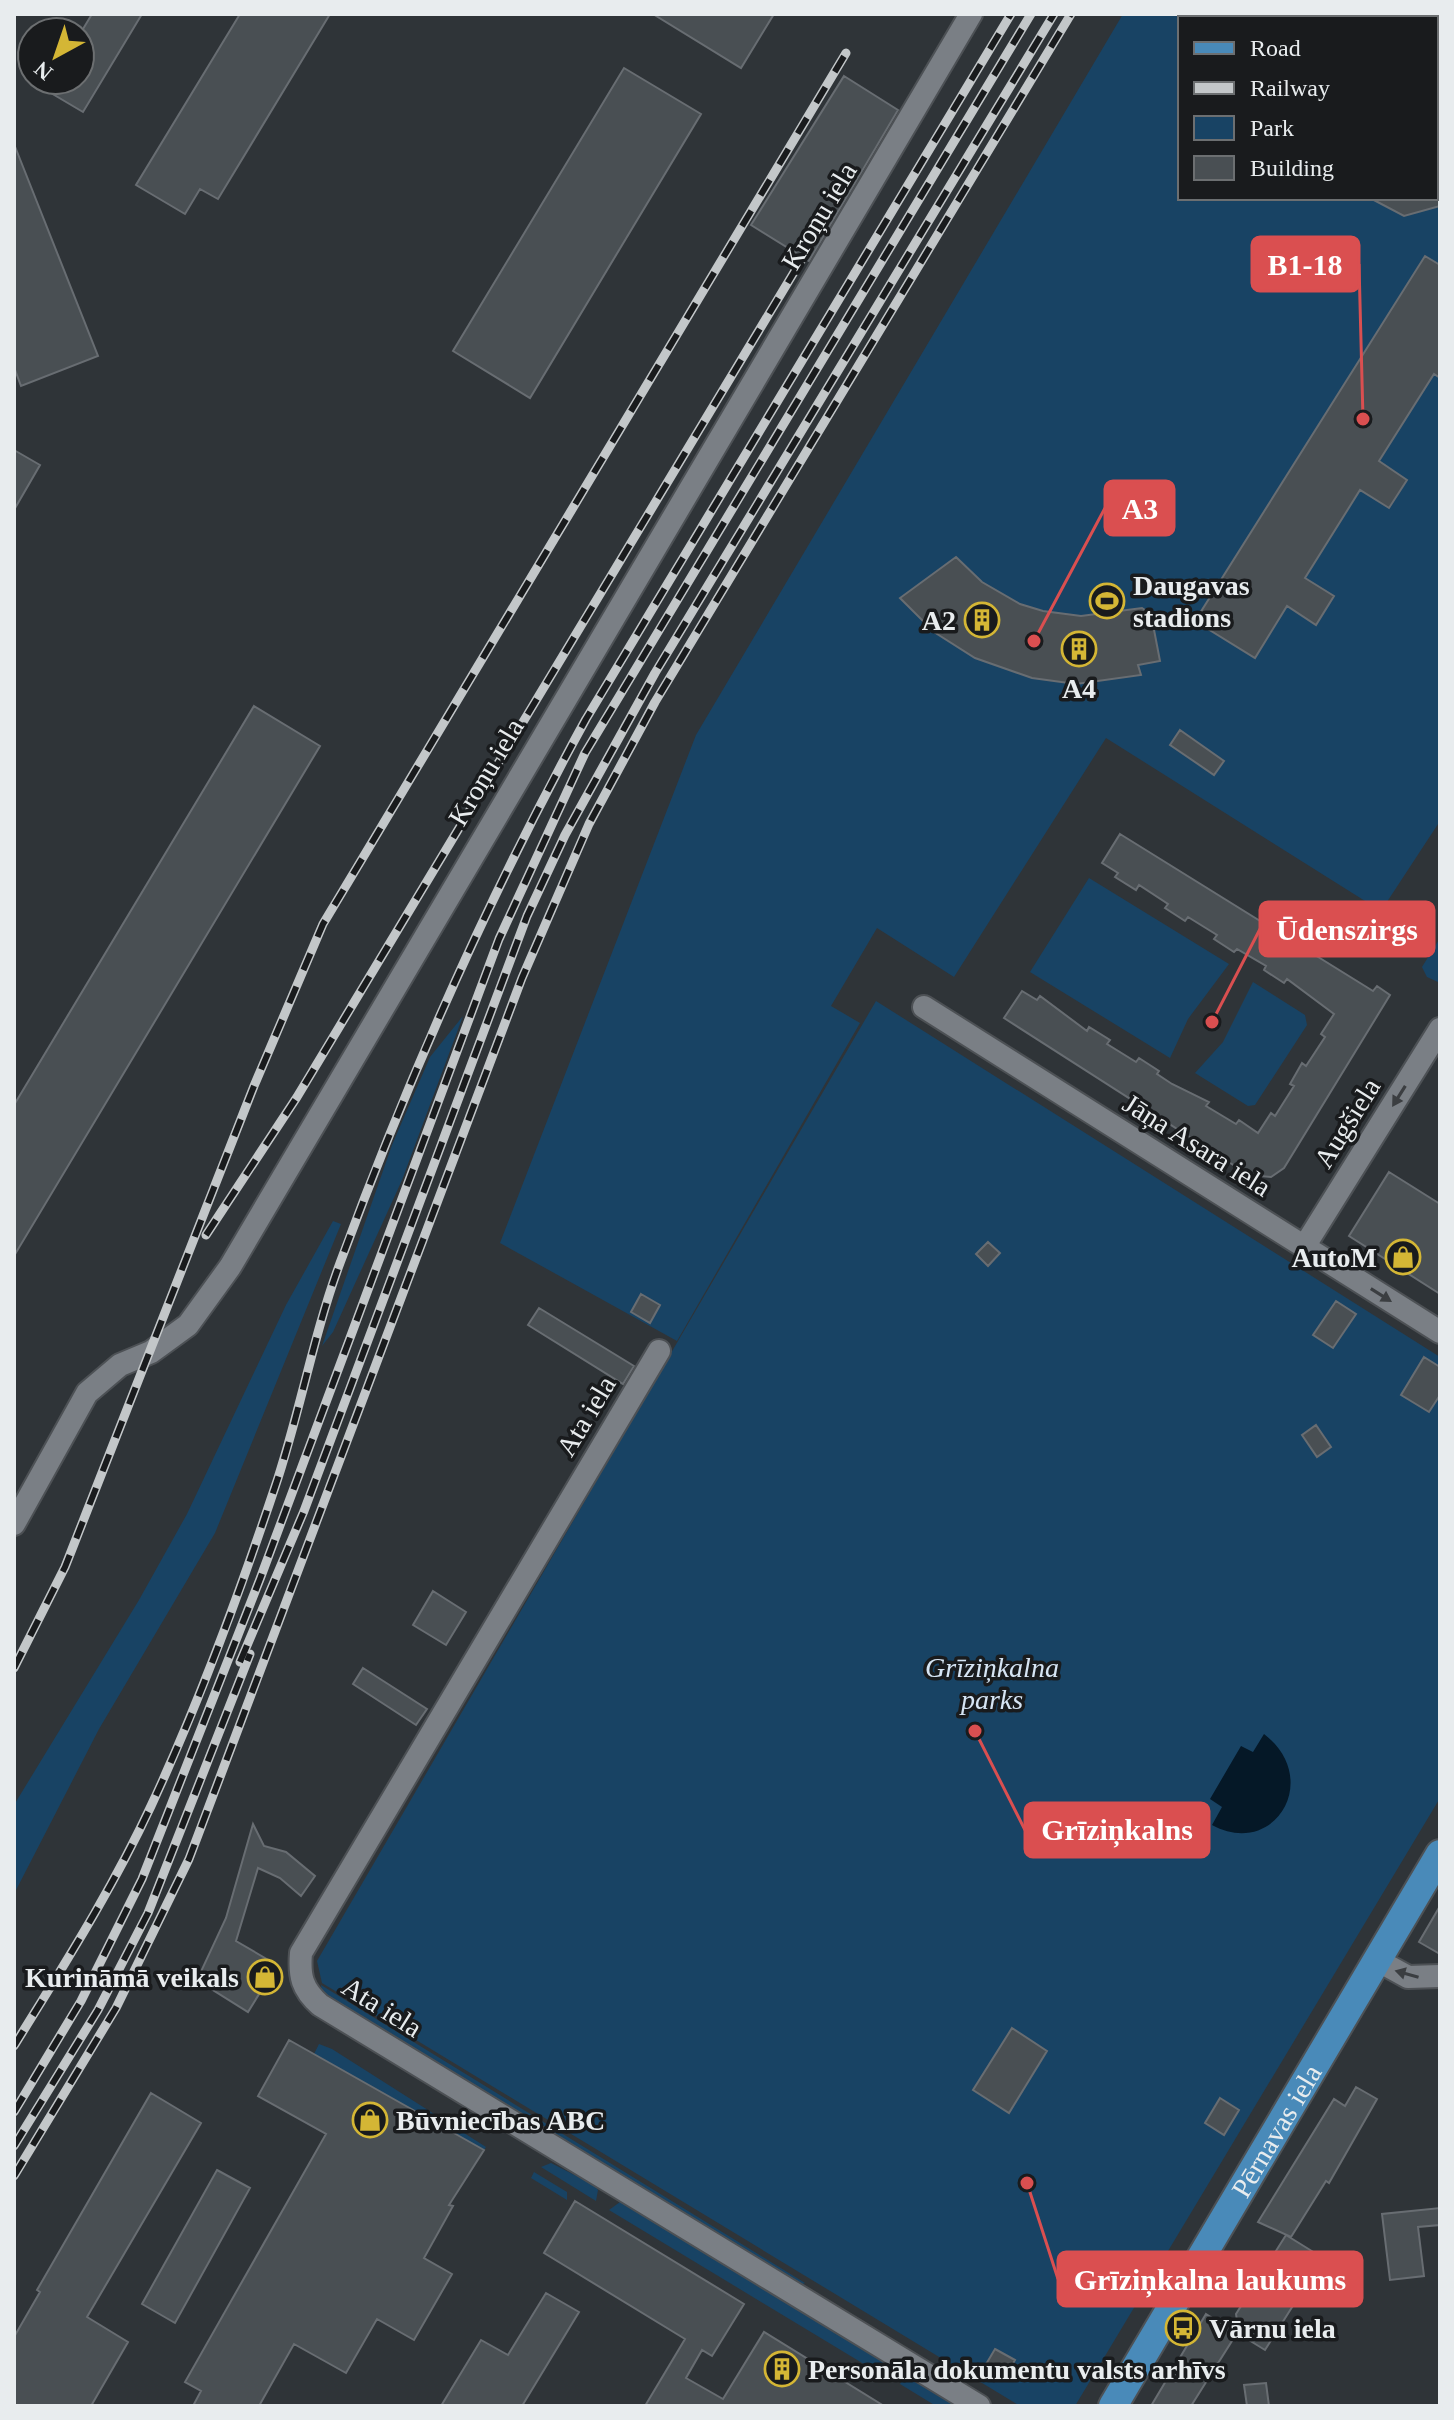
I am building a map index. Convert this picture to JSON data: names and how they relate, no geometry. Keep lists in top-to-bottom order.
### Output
{
  "streets": {
    "main road": ["Pērnavas iela"],
    "street": [
      "Kroņu iela",
      "Augšiela",
      "Jāņa Asara iela",
      "Ata iela"
    ]
  },
  "crossings": [
    ["Augšiela", "Jāņa Asara iela"]
  ],
  "one_way": ["Augšiela"],
  "parks": ["Grīziņkalna parks"],
  "places": {
    "other": [
      "B1-18",
      "A3",
      "Ūdenszirgs",
      "Grīziņkalns",
      "Grīziņkalna laukums"
    ],
    "sports": ["Daugavas stadions"],
    "building": ["A2", "A4", "Personāla dokumentu valsts arhīvs"],
    "shop": ["AutoM", "Kurināmā veikals", "Būvniecības ABC"],
    "bus stop": ["Vārnu iela"]
  },
  "legend": [
    "Road",
    "Railway",
    "Park",
    "Building"
  ],
  "north": "bottom left"
}
